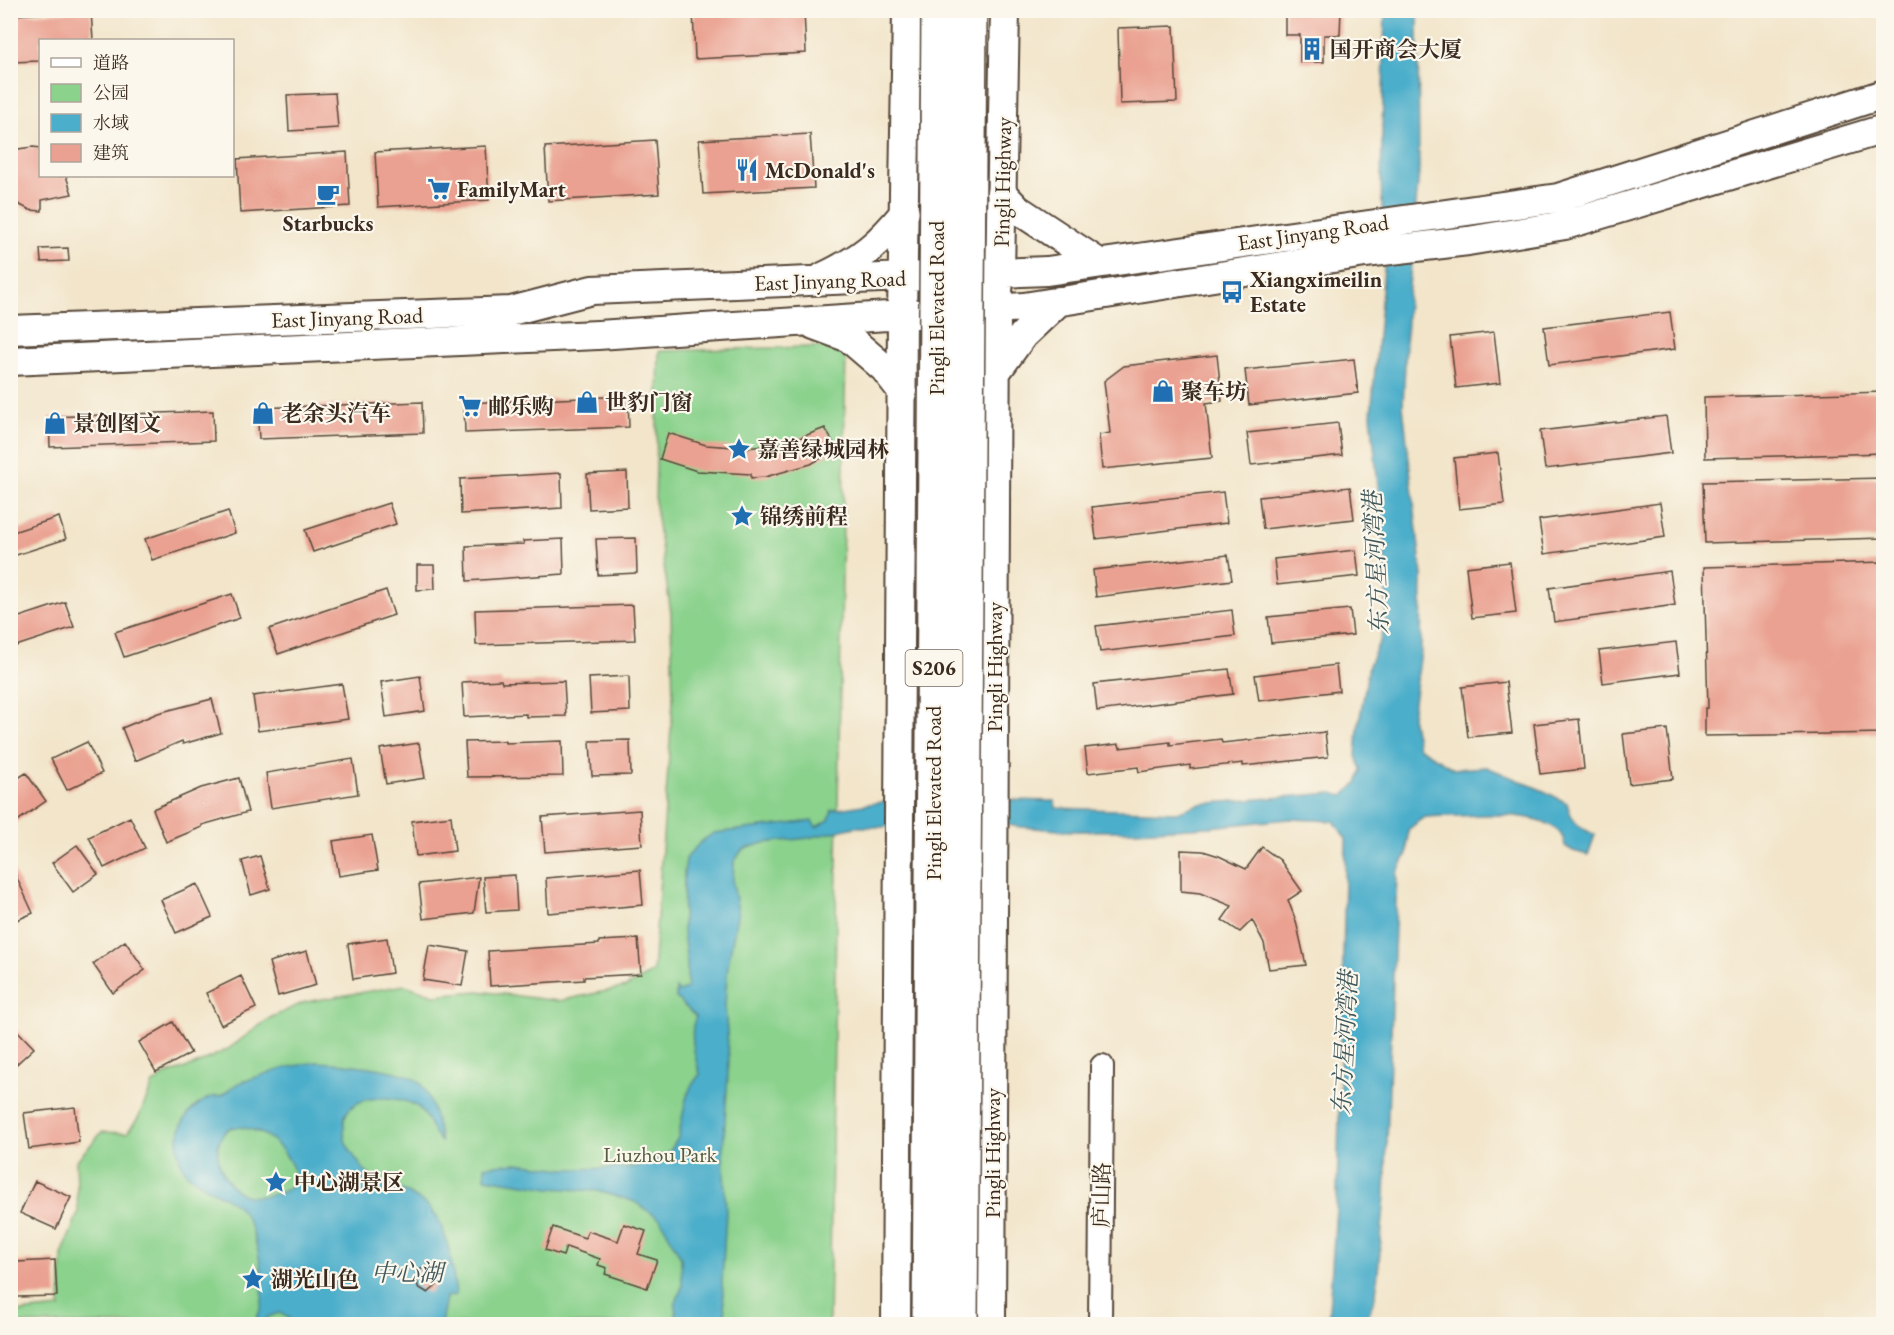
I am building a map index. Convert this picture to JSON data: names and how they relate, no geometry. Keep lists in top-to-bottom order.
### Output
{
  "streets": {
    "highway": ["Pingli Elevated Road", "S206"],
    "main road": ["Pingli Highway", "East Jinyang Road"],
    "street": ["庐山路"]
  },
  "crossings": [
    ["Pingli Highway", "East Jinyang Road"]
  ],
  "water": ["东方星河湾港", "中心湖"],
  "parks": ["Liuzhou Park"],
  "places": {
    "building": ["国开商会大厦"],
    "restaurant": ["McDonald's"],
    "supermarket": ["FamilyMart", "邮乐购"],
    "cafe": ["Starbucks"],
    "bus stop": ["Xiangximeilin Estate"],
    "shop": [
      "聚车坊",
      "世豹门窗",
      "老余头汽车",
      "景创图文"
    ],
    "place": [
      "嘉善绿城园林",
      "锦绣前程",
      "中心湖景区",
      "湖光山色"
    ]
  },
  "legend": [
    "道路",
    "公园",
    "水域",
    "建筑"
  ]
}
